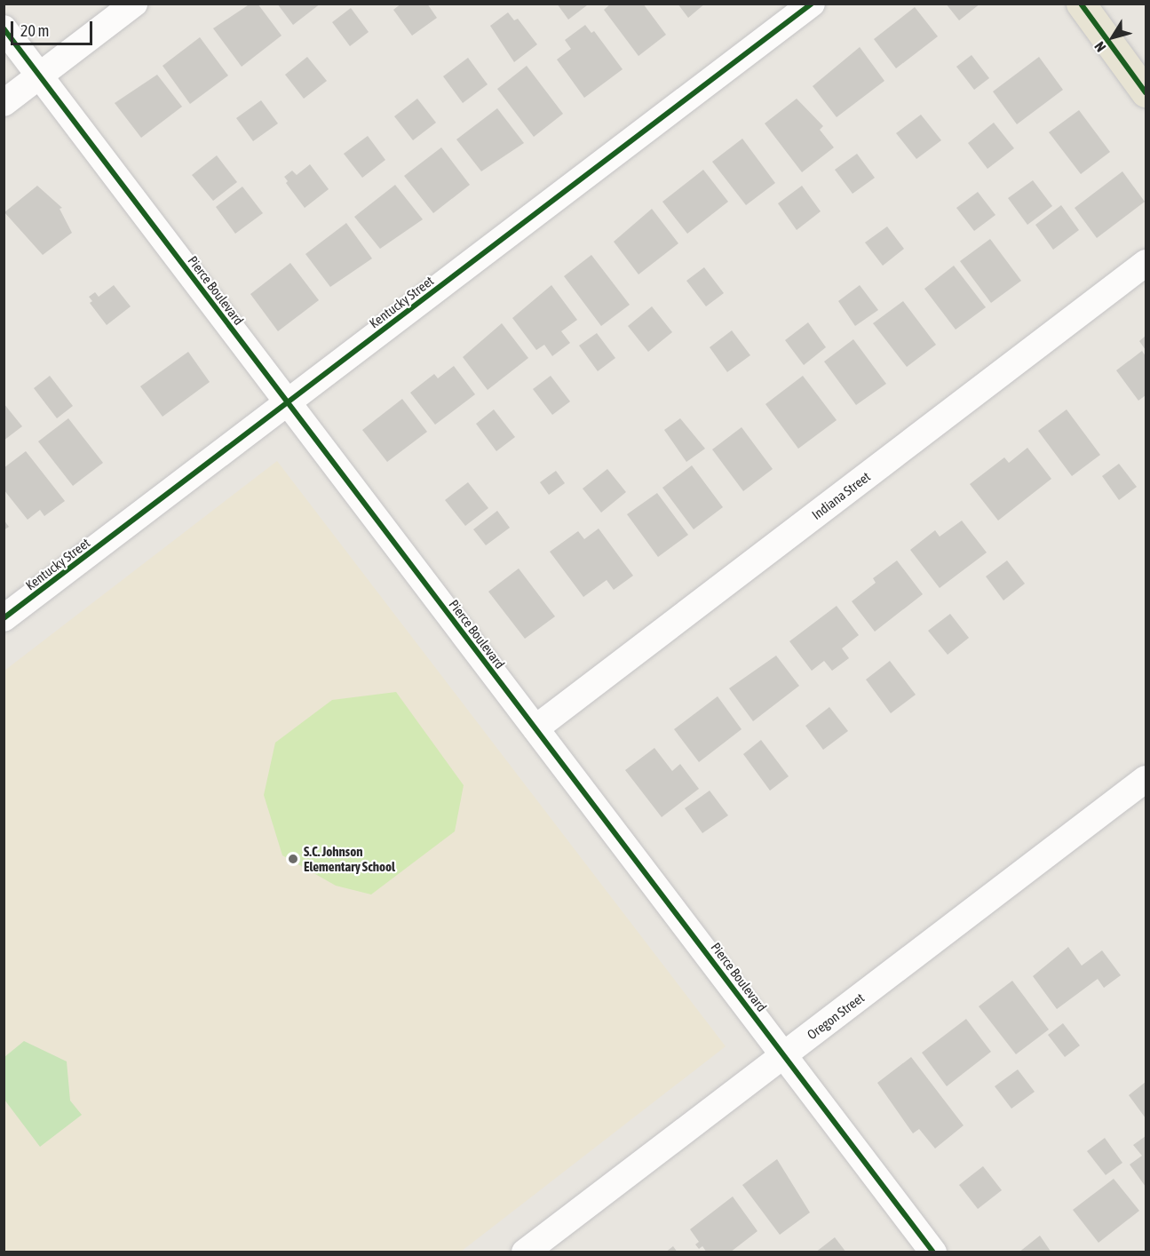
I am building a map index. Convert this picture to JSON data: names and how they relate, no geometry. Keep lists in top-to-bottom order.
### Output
{
  "streets": {
    "street": [
      "Pierce Boulevard",
      "Kentucky Street",
      "Indiana Street",
      "Oregon Street"
    ]
  },
  "crossings": [
    ["Pierce Boulevard", "Kentucky Street"],
    ["Pierce Boulevard", "Indiana Street"],
    ["Pierce Boulevard", "Oregon Street"]
  ],
  "places": ["S.C. Johnson Elementary School"],
  "scale_bar": "20 m",
  "north": "bottom left"
}
